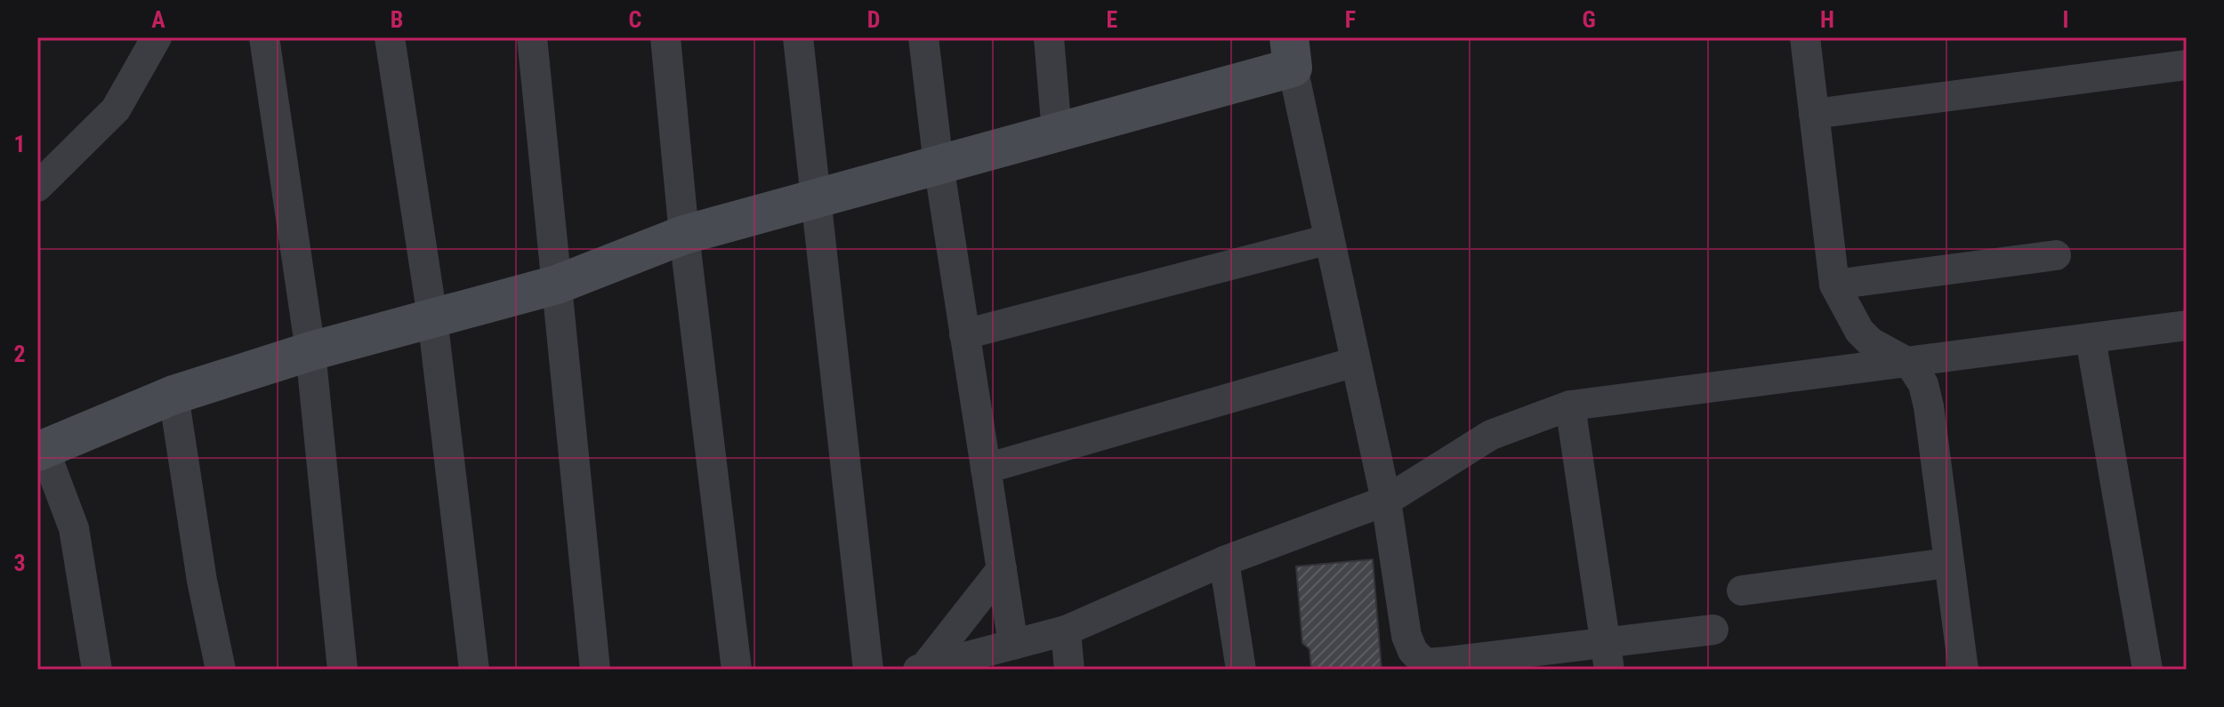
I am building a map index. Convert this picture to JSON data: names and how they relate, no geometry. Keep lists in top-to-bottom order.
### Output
{
  "grid": {
    "columns": [
      "A",
      "B",
      "C",
      "D",
      "E",
      "F",
      "G",
      "H",
      "I"
    ],
    "rows": ["1", "2", "3"]
  }
}
